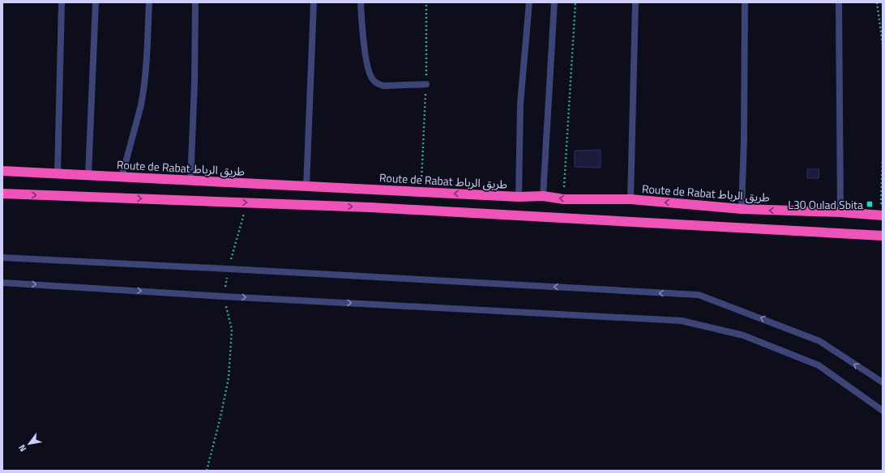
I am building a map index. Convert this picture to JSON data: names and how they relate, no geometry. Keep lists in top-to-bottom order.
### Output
{
  "streets": {
    "highway": ["Route de Rabat طريق الرباط"]
  },
  "places": {
    "transit": ["L30 Oulad Sbita"]
  },
  "north": "bottom left"
}
